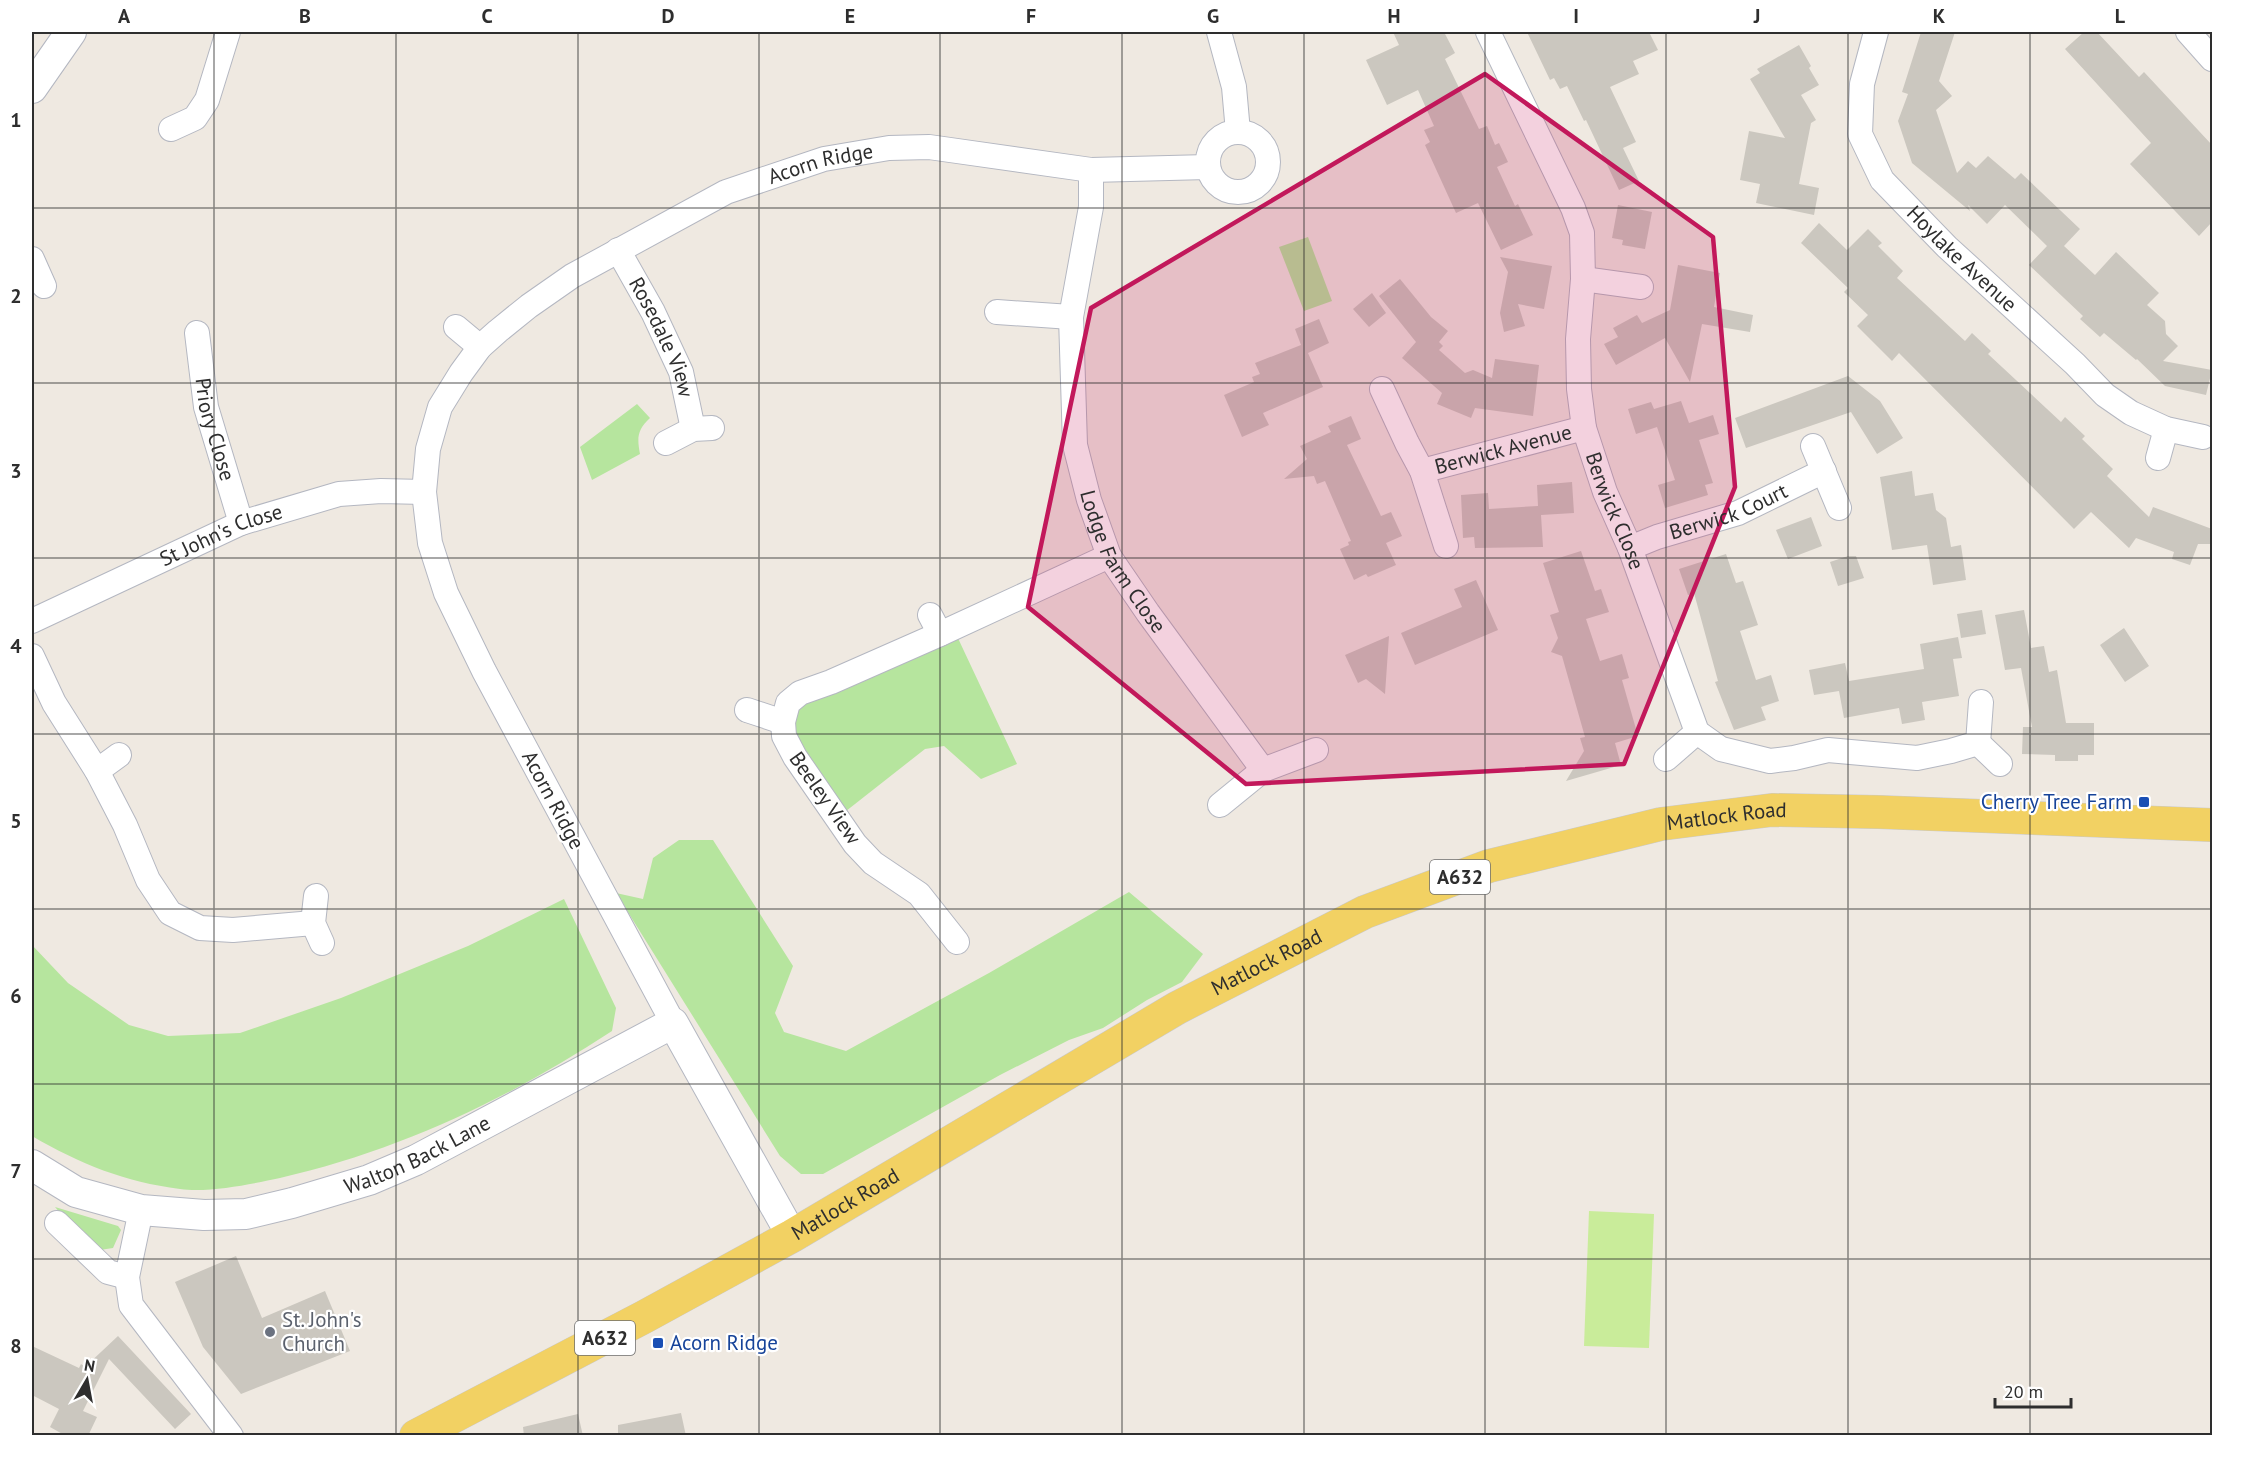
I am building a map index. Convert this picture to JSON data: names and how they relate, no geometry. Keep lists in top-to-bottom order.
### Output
{
  "streets": {
    "main road": ["Matlock Road", "A632"],
    "street": [
      "Acorn Ridge",
      "Hoylake Avenue",
      "Rosedale View",
      "Priory Close",
      "Berwick Avenue",
      "Berwick Close",
      "Berwick Court",
      "St John's Close",
      "Lodge Farm Close",
      "Beeley View",
      "Walton Back Lane"
    ]
  },
  "crossings": [
    ["Acorn Ridge", "Rosedale View"],
    ["Acorn Ridge", "St John's Close"],
    ["Acorn Ridge", "Lodge Farm Close"],
    ["Acorn Ridge", "Matlock Road"],
    ["Acorn Ridge", "Walton Back Lane"],
    ["Priory Close", "St John's Close"],
    ["Berwick Avenue", "Berwick Close"],
    ["Berwick Close", "Berwick Court"]
  ],
  "places": {
    "transit": ["Cherry Tree Farm", "Acorn Ridge"],
    "other": ["St. John's Church"]
  },
  "scale_bar": "20 m",
  "north": "top",
  "grid": {
    "columns": [
      "A",
      "B",
      "C",
      "D",
      "E",
      "F",
      "G",
      "H",
      "I",
      "J",
      "K",
      "L"
    ],
    "rows": [
      "1",
      "2",
      "3",
      "4",
      "5",
      "6",
      "7",
      "8"
    ]
  }
}
